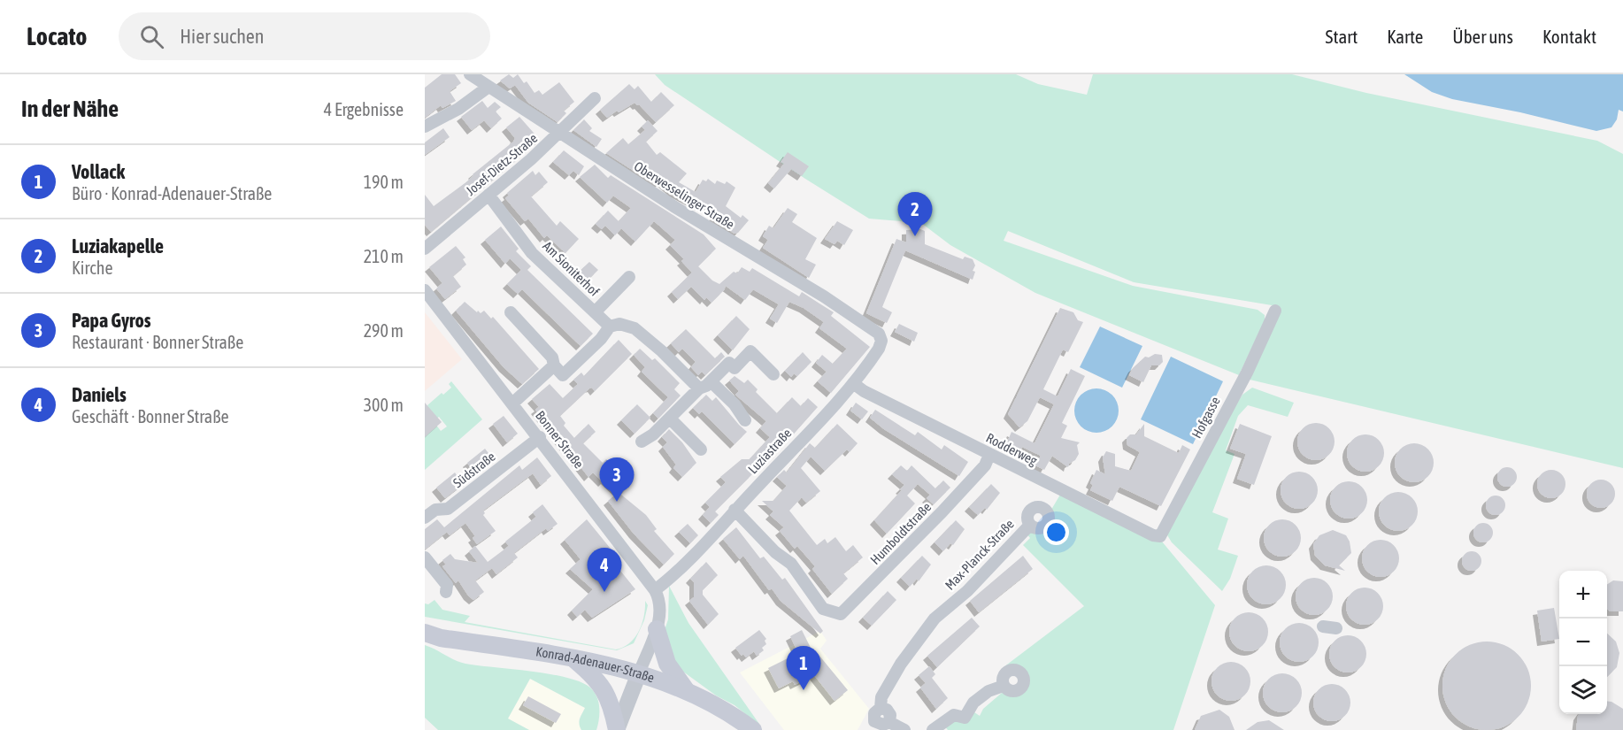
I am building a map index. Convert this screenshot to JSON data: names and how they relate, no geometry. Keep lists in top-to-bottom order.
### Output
{
  "streets": {
    "main road": ["Konrad-Adenauer-Straße"],
    "street": [
      "Josef-Dietz-Straße",
      "Oberwesselinger Straße",
      "Am Sioniterhof",
      "Hofgasse",
      "Bonner Straße",
      "Rodderweg",
      "Luziastraße",
      "Südstraße",
      "Humboldtstraße",
      "Max-Planck-Straße"
    ]
  },
  "crossings": [
    ["Josef-Dietz-Straße", "Oberwesselinger Straße"],
    ["Josef-Dietz-Straße", "Am Sioniterhof"],
    ["Oberwesselinger Straße", "Luziastraße"],
    ["Hofgasse", "Rodderweg"],
    ["Bonner Straße", "Luziastraße"],
    ["Bonner Straße", "Südstraße"],
    ["Bonner Straße", "Konrad-Adenauer-Straße"],
    ["Rodderweg", "Luziastraße"],
    ["Rodderweg", "Humboldtstraße"],
    ["Luziastraße", "Humboldtstraße"]
  ],
  "page": {
    "header": "Locato",
    "search": "Hier suchen",
    "nav": [
      "Start",
      "Karte",
      "Über uns",
      "Kontakt"
    ],
    "heading": ["In der Nähe", "4 Ergebnisse"],
    "list": [
      {
        "mark": "1",
        "name": "Vollack",
        "note": "Büro · Konrad-Adenauer-Straße",
        "value": "190 m"
      },
      {
        "mark": "2",
        "name": "Luziakapelle",
        "note": "Kirche",
        "value": "210 m"
      },
      {
        "mark": "3",
        "name": "Papa Gyros",
        "note": "Restaurant · Bonner Straße",
        "value": "290 m"
      },
      {
        "mark": "4",
        "name": "Daniels",
        "note": "Geschäft · Bonner Straße",
        "value": "300 m"
      }
    ],
    "pins": [
      "2",
      "3",
      "4",
      "1"
    ],
    "map_buttons": ["+", "−"]
  }
}
